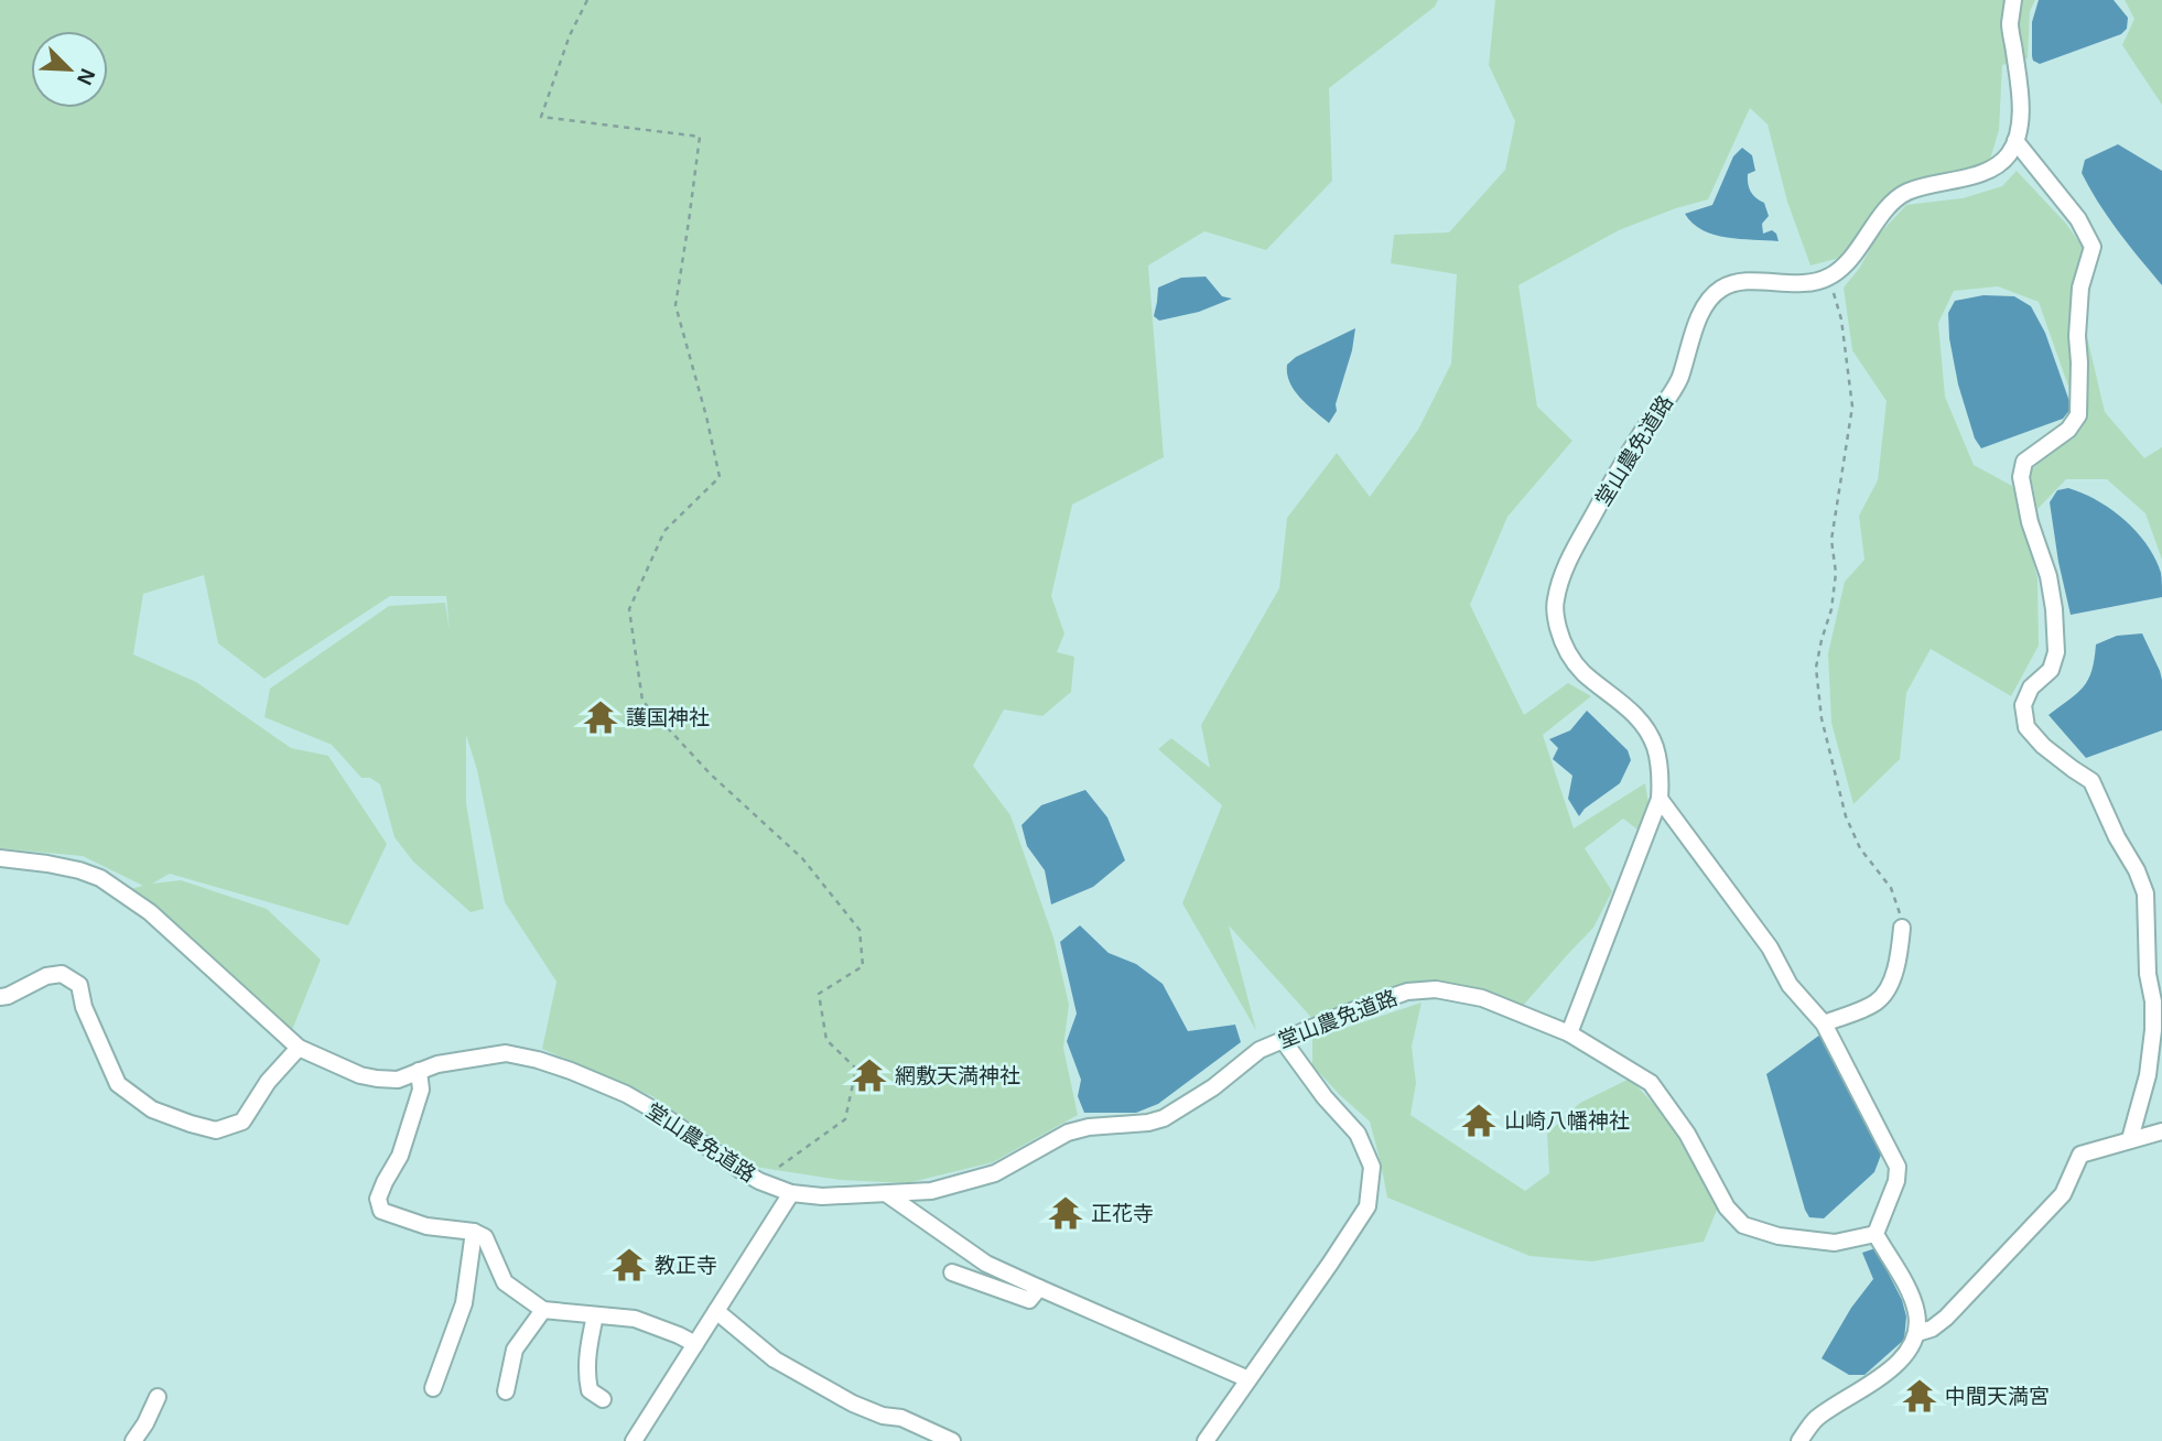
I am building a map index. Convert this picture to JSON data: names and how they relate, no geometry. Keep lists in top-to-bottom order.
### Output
{
  "streets": {
    "street": ["堂山農免道路"]
  },
  "places": {
    "temple": [
      "護国神社",
      "網敷天満神社",
      "山崎八幡神社",
      "正花寺",
      "教正寺",
      "中間天満宮"
    ]
  },
  "north": "bottom right"
}
